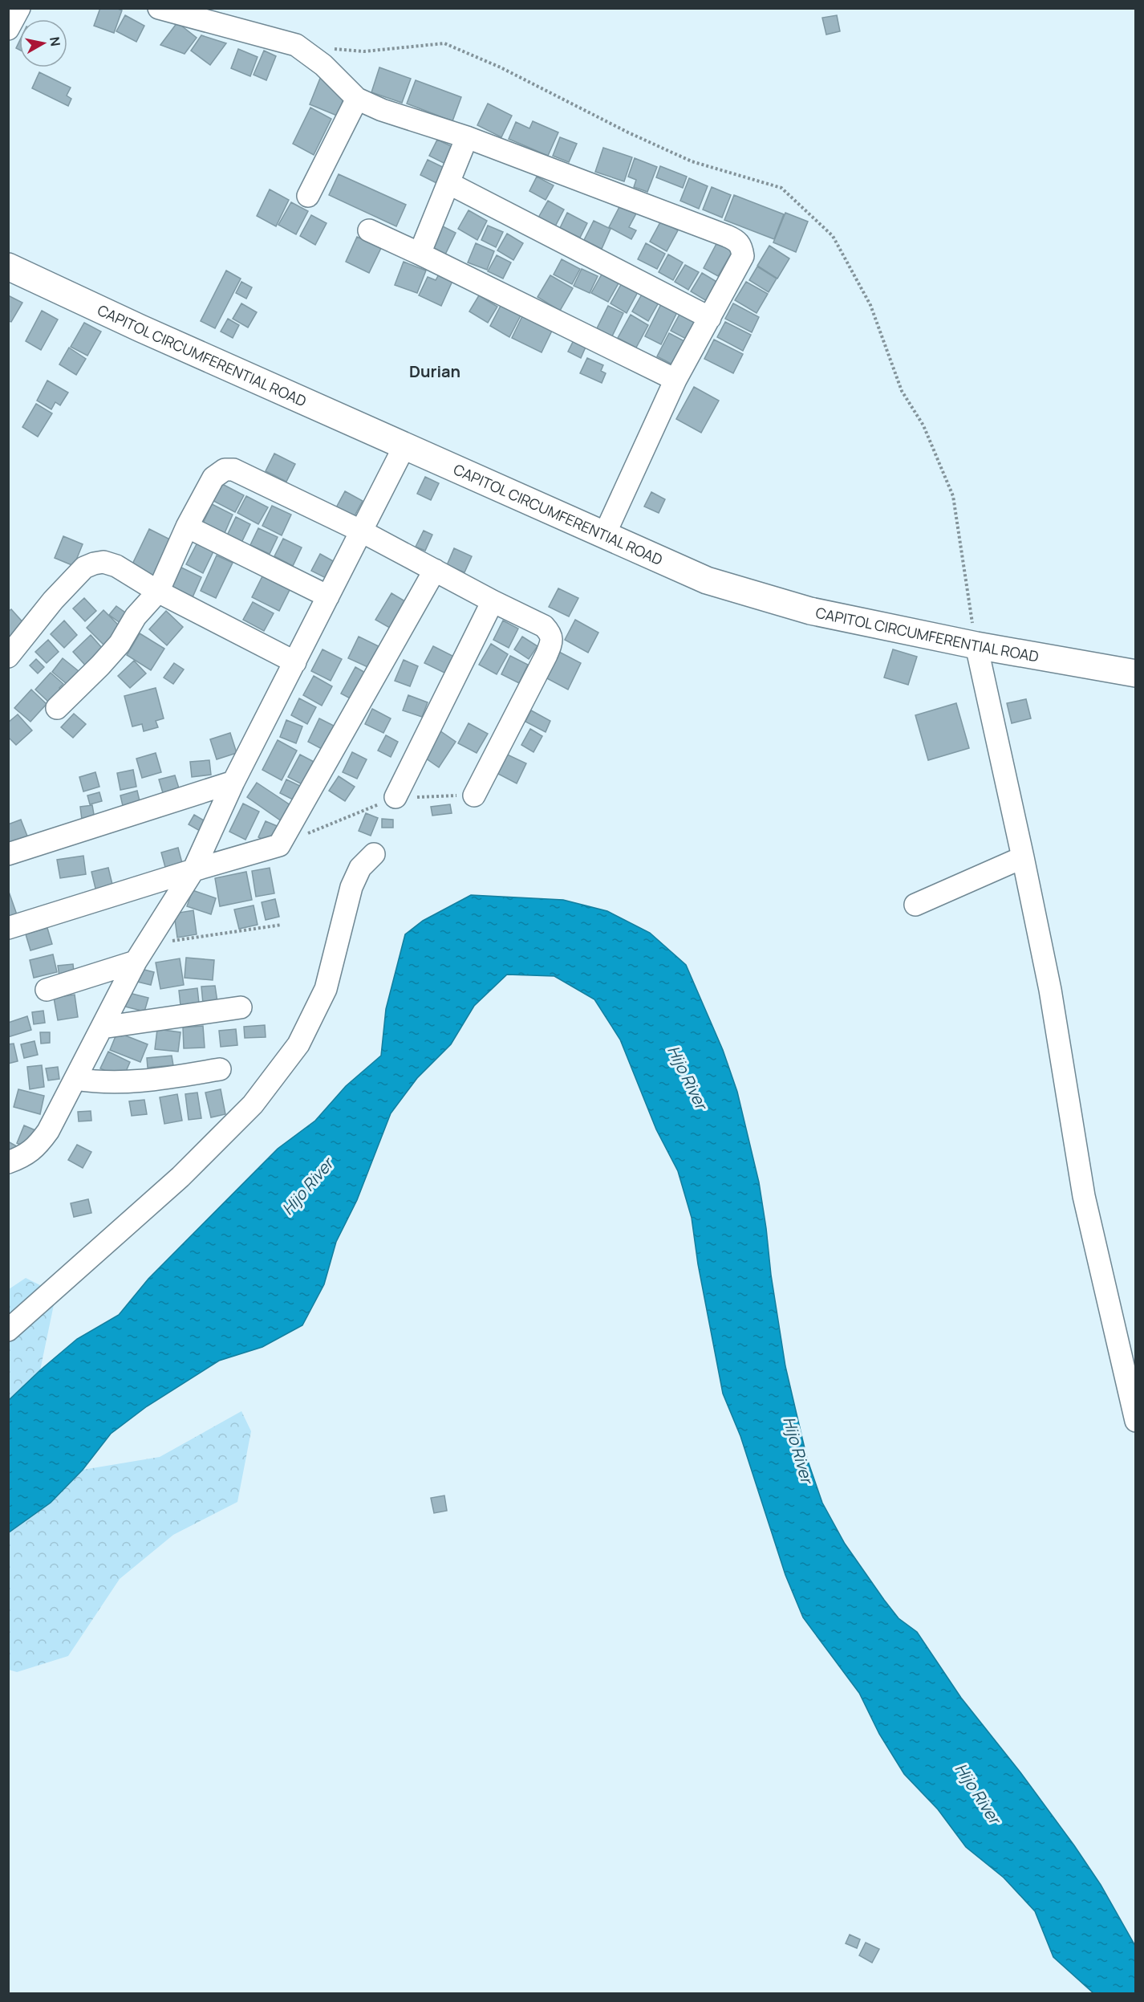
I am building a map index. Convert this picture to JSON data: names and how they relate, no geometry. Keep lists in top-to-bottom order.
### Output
{
  "streets": {
    "main road": ["CAPITOL CIRCUMFERENTIAL ROAD"]
  },
  "districts": ["Durian"],
  "water": ["Hijo River"],
  "north": "right"
}
